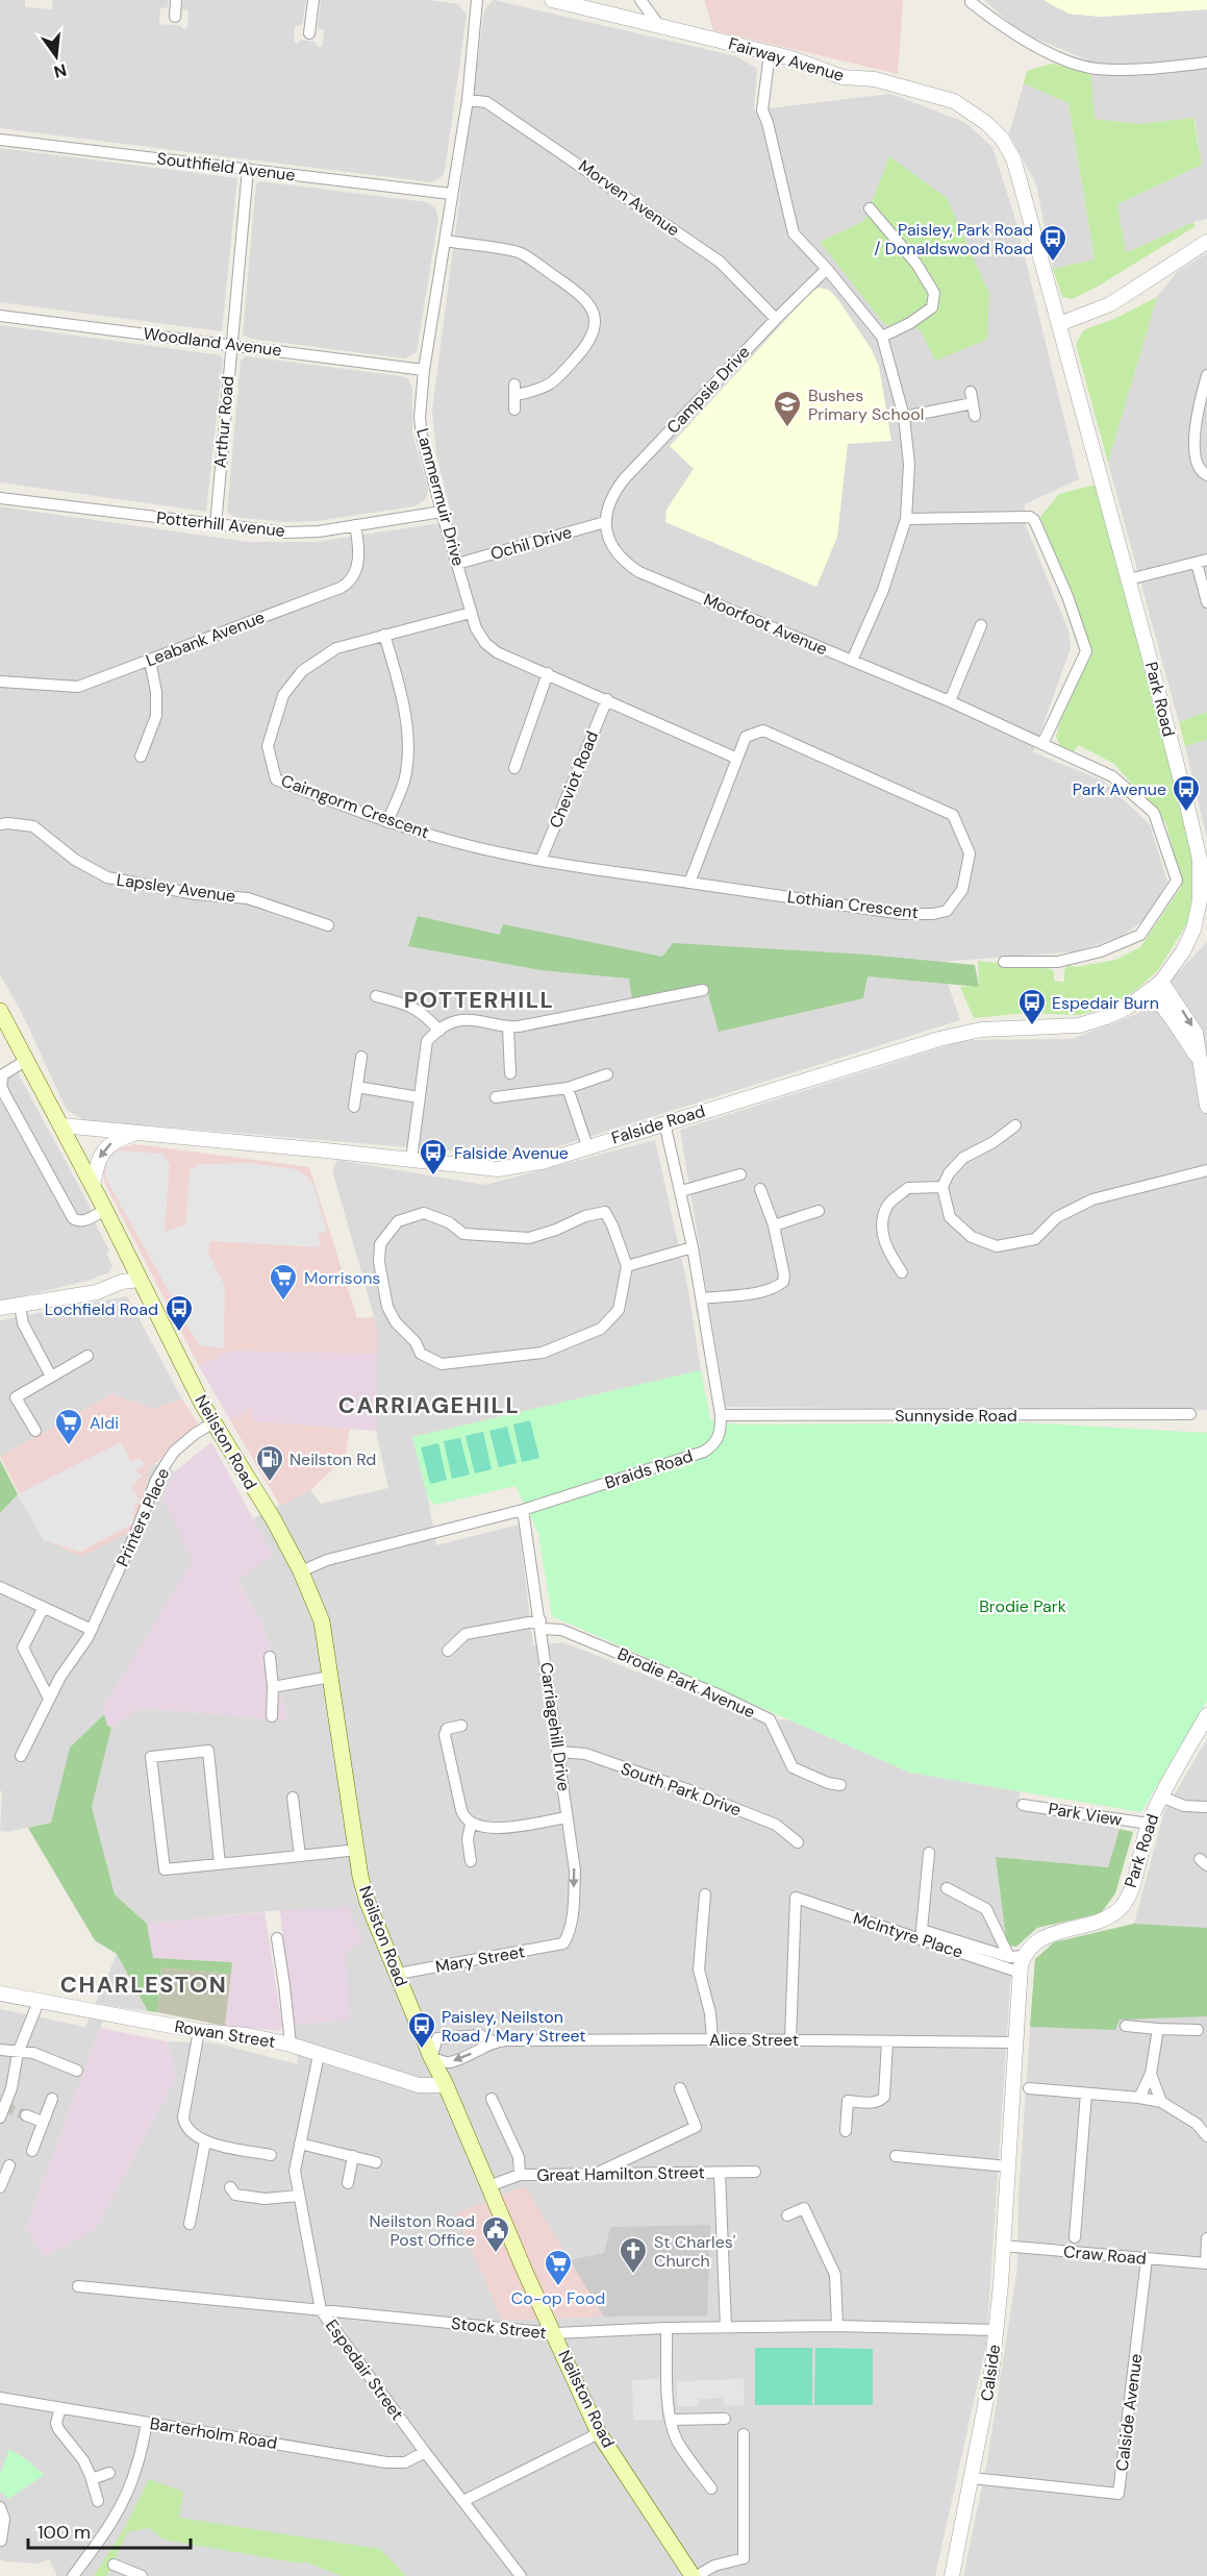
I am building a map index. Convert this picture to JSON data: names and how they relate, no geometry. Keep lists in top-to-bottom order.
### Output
{
  "streets": {
    "main road": ["Neilston Road"],
    "street": [
      "Fairway Avenue",
      "Southfield Avenue",
      "Morven Avenue",
      "Woodland Avenue",
      "Campsie Drive",
      "Arthur Road",
      "Lammermuir Drive",
      "Potterhill Avenue",
      "Ochil Drive",
      "Moorfoot Avenue",
      "Leabank Avenue",
      "Park Road",
      "Cheviot Road",
      "Cairngorm Crescent",
      "Lapsley Avenue",
      "Lothian Crescent",
      "Falside Road",
      "Sunnyside Road",
      "Braids Road",
      "Printers Place",
      "Brodie Park Avenue",
      "Carriagehill Drive",
      "South Park Drive",
      "Park View",
      "McIntyre Place",
      "Mary Street",
      "Rowan Street",
      "Alice Street",
      "Great Hamilton Street",
      "Craw Road",
      "Stock Street",
      "Espedair Street",
      "Calside",
      "Calside Avenue",
      "Barterholm Road"
    ]
  },
  "crossings": [
    ["Fairway Avenue", "Park Road"],
    ["Southfield Avenue", "Arthur Road"],
    ["Southfield Avenue", "Lammermuir Drive"],
    ["Morven Avenue", "Campsie Drive"],
    ["Morven Avenue", "Lammermuir Drive"],
    ["Woodland Avenue", "Arthur Road"],
    ["Woodland Avenue", "Lammermuir Drive"],
    ["Campsie Drive", "Ochil Drive"],
    ["Campsie Drive", "Moorfoot Avenue"],
    ["Arthur Road", "Potterhill Avenue"],
    ["Lammermuir Drive", "Potterhill Avenue"],
    ["Lammermuir Drive", "Ochil Drive"],
    ["Lammermuir Drive", "Cheviot Road"],
    ["Lammermuir Drive", "Cairngorm Crescent"],
    ["Lammermuir Drive", "Lothian Crescent"],
    ["Potterhill Avenue", "Leabank Avenue"],
    ["Ochil Drive", "Moorfoot Avenue"],
    ["Park Road", "Falside Road"],
    ["Park Road", "Park View"],
    ["Cheviot Road", "Cairngorm Crescent"],
    ["Cairngorm Crescent", "Lothian Crescent"],
    ["Falside Road", "Neilston Road"],
    ["Falside Road", "Braids Road"],
    ["Sunnyside Road", "Braids Road"],
    ["Neilston Road", "Braids Road"],
    ["Neilston Road", "Printers Place"],
    ["Neilston Road", "Mary Street"],
    ["Neilston Road", "Rowan Street"],
    ["Neilston Road", "Alice Street"],
    ["Neilston Road", "Great Hamilton Street"],
    ["Neilston Road", "Stock Street"],
    ["Braids Road", "Carriagehill Drive"],
    ["Brodie Park Avenue", "Carriagehill Drive"],
    ["Carriagehill Drive", "South Park Drive"],
    ["Carriagehill Drive", "Mary Street"],
    ["McIntyre Place", "Alice Street"],
    ["McIntyre Place", "Calside"],
    ["Rowan Street", "Espedair Street"],
    ["Alice Street", "Calside"],
    ["Craw Road", "Calside"],
    ["Craw Road", "Calside Avenue"],
    ["Stock Street", "Espedair Street"],
    ["Stock Street", "Calside"],
    ["Espedair Street", "Barterholm Road"],
    ["Calside", "Calside Avenue"]
  ],
  "districts": ["POTTERHILL", "CARRIAGEHILL", "CHARLESTON"],
  "parks": ["Brodie Park"],
  "places": {
    "bus stop": [
      "Paisley, Park Road / Donaldswood Road",
      "Park Avenue",
      "Espedair Burn",
      "Falside Avenue",
      "Lochfield Road",
      "Paisley, Neilston Road / Mary Street"
    ],
    "school or university": ["Bushes Primary School"],
    "supermarket": ["Morrisons", "Aldi", "Co-op Food"],
    "fuel station": ["Neilston Rd"],
    "public building": ["Neilston Road Post Office"],
    "church": ["St Charles' Church"]
  },
  "scale_bar": "100 m",
  "north": "bottom"
}
